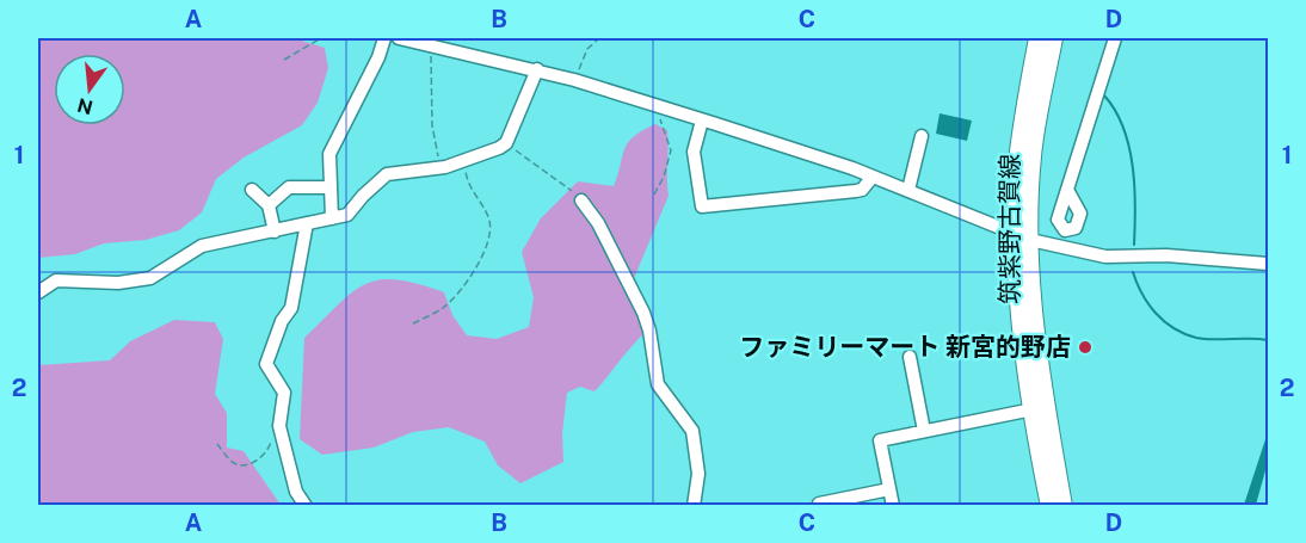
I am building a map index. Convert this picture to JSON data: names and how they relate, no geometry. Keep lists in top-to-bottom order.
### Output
{
  "streets": {
    "main road": ["筑紫野古賀線"]
  },
  "places": ["ファミリーマート 新宮的野店"],
  "north": "bottom",
  "grid": {
    "columns": [
      "A",
      "B",
      "C",
      "D"
    ],
    "rows": ["1", "2"]
  }
}
